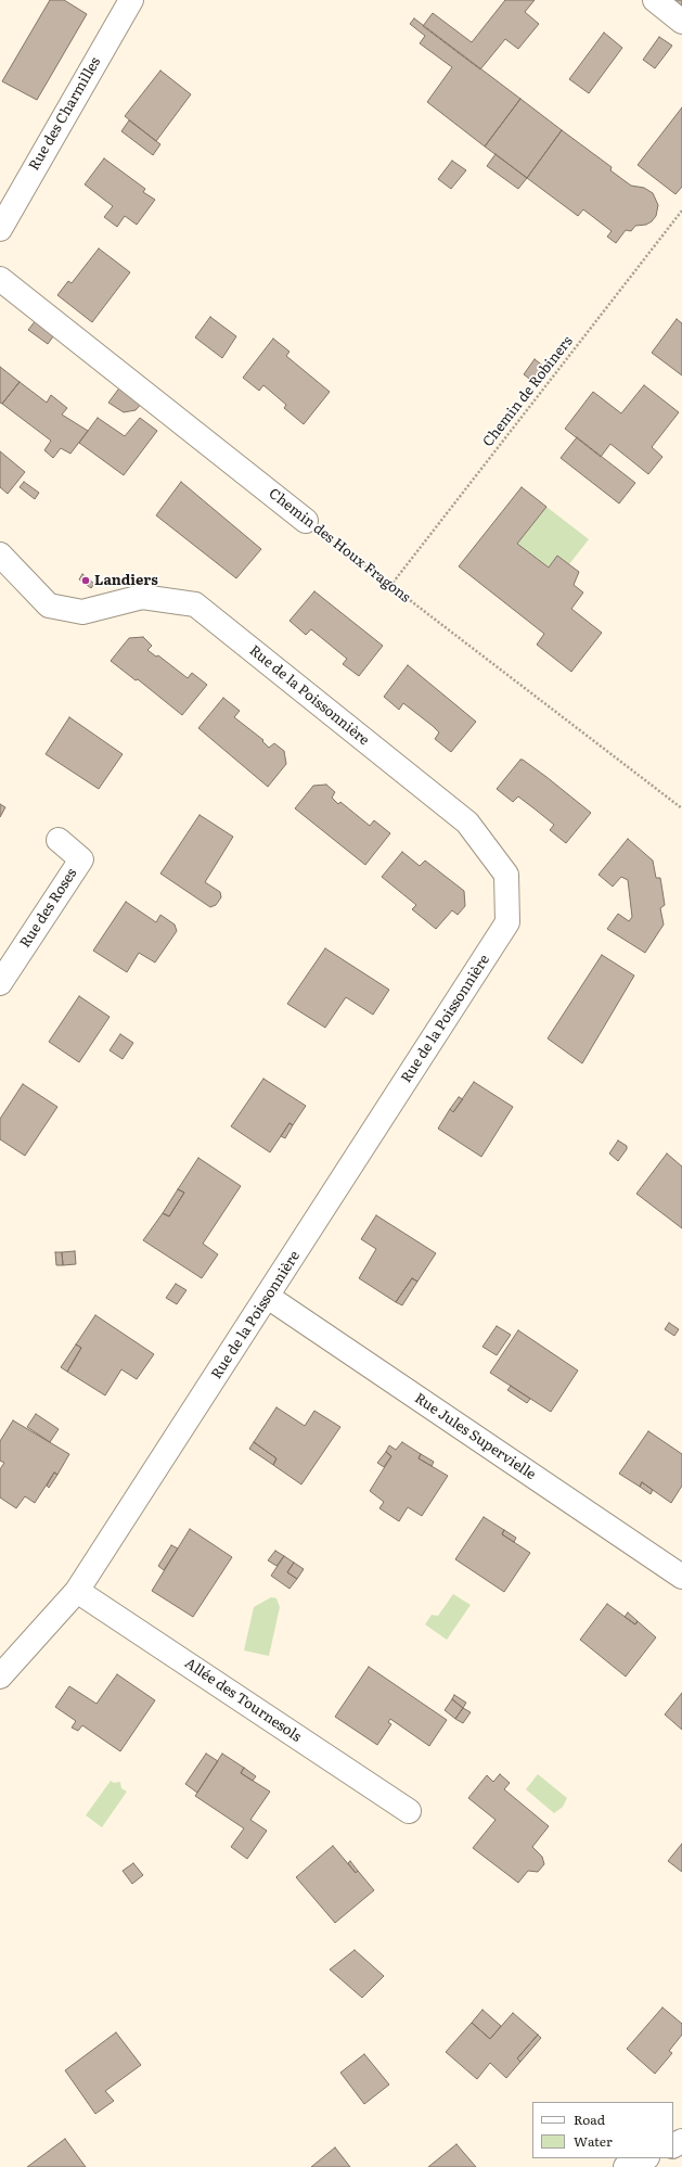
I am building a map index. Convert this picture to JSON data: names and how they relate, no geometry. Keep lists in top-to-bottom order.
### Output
{
  "streets": {
    "street": [
      "Rue des Charmilles",
      "Chemin des Houx Fragons",
      "Rue de la Poissonnière",
      "Rue des Roses",
      "Rue Jules Supervielle",
      "Allée des Tournesols"
    ],
    "path": ["Chemin de Robiners"]
  },
  "crossings": [
    ["Chemin de Robiners", "Chemin des Houx Fragons"],
    ["Rue de la Poissonnière", "Rue Jules Supervielle"],
    ["Rue de la Poissonnière", "Allée des Tournesols"]
  ],
  "places": ["Landiers"],
  "legend": ["Road", "Water"]
}
